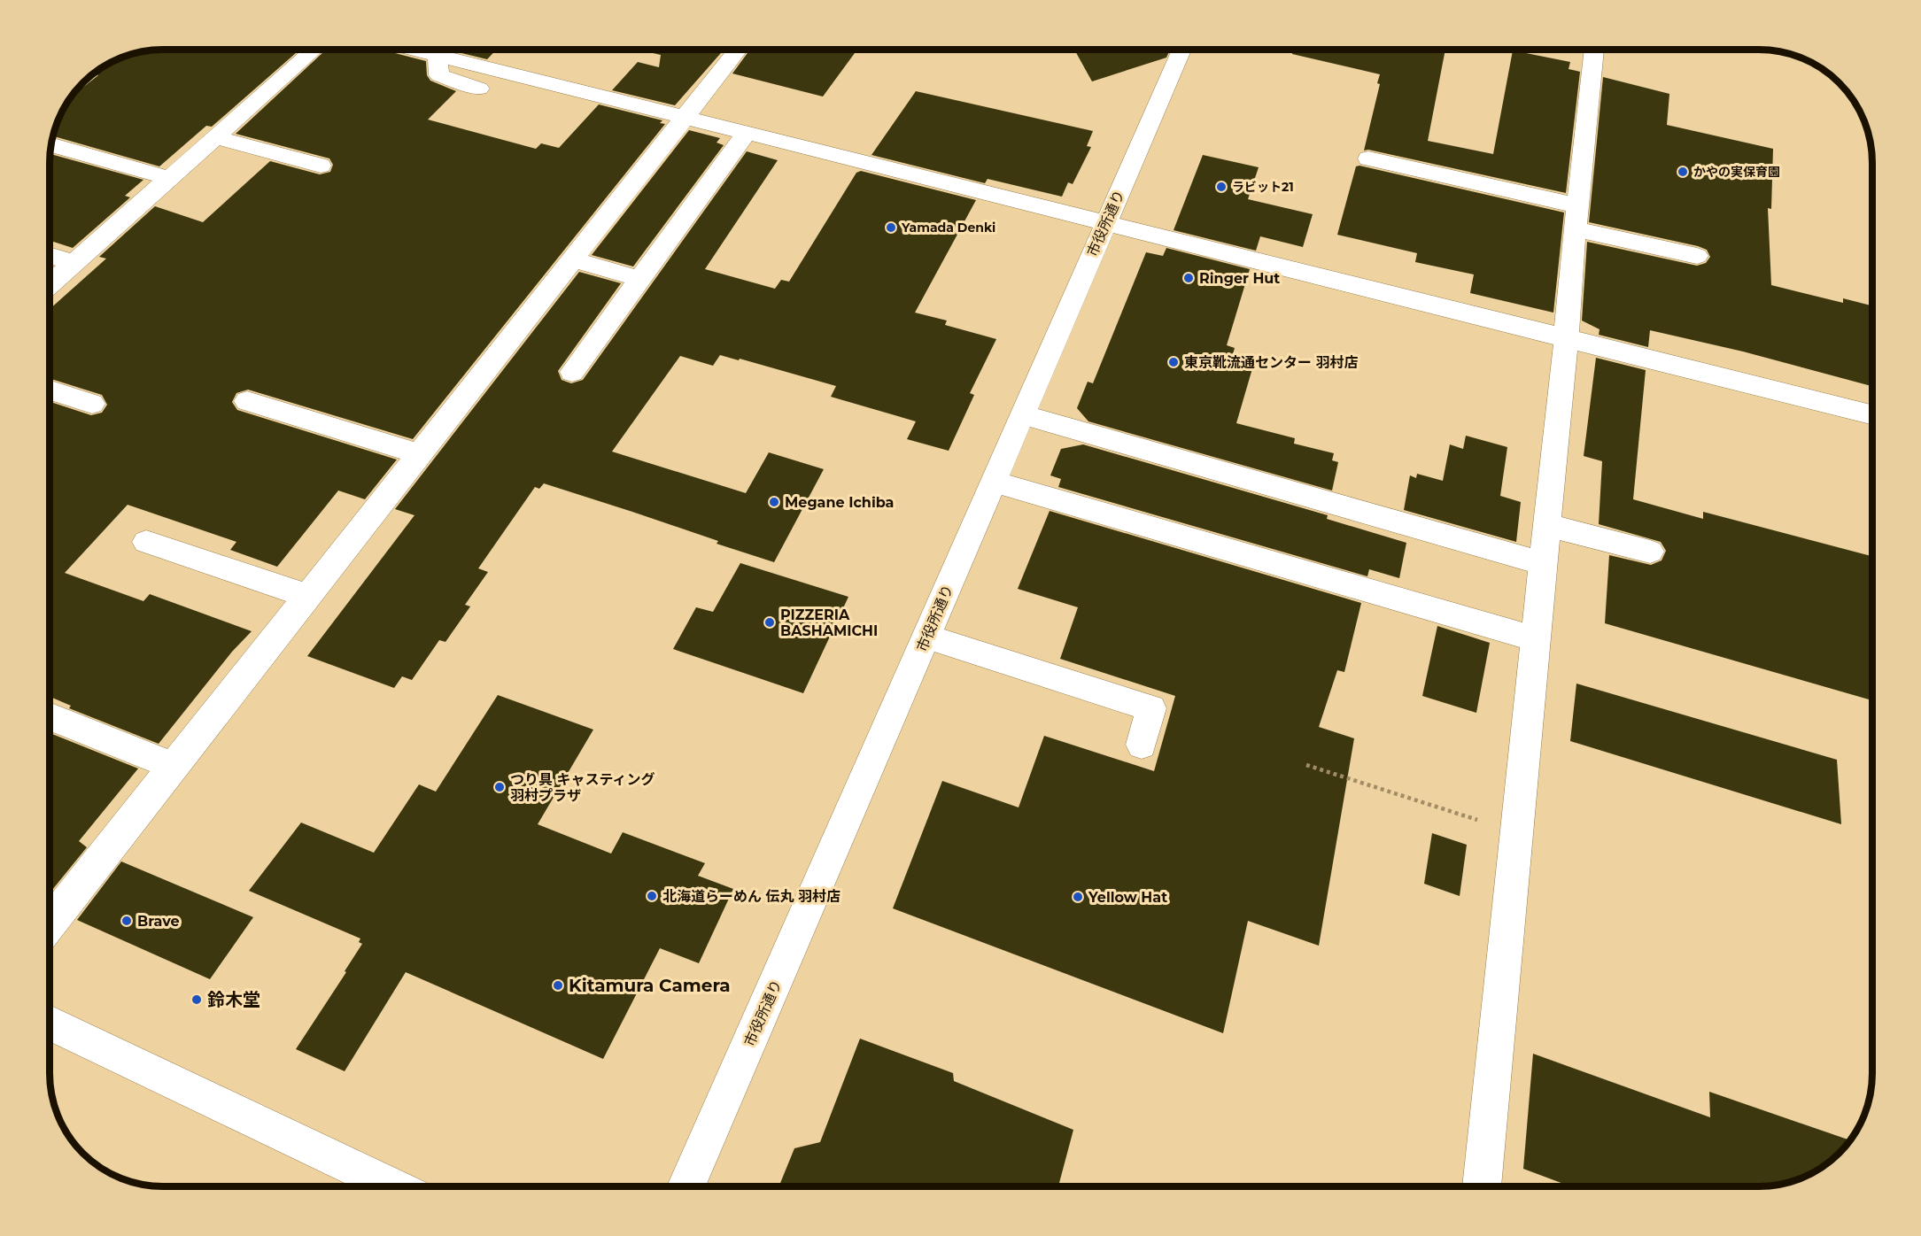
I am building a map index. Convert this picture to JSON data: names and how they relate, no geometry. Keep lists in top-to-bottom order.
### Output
{
  "streets": {
    "street": ["市役所通り"]
  },
  "places": [
    "かやの実保育園",
    "ラビット21",
    "Yamada Denki",
    "Ringer Hut",
    "東京靴流通センター 羽村店",
    "Megane Ichiba",
    "PIZZERIA BASHAMICHI",
    "つり具 キャスティング 羽村プラザ",
    "北海道らーめん 伝丸 羽村店",
    "Yellow Hat",
    "Brave",
    "Kitamura Camera",
    "鈴木堂"
  ]
}
